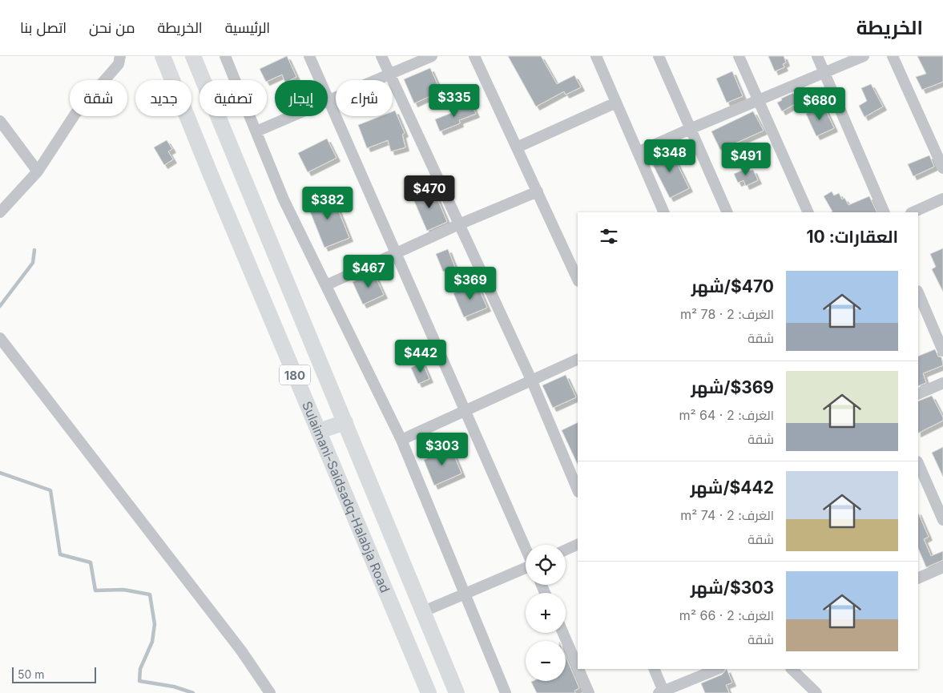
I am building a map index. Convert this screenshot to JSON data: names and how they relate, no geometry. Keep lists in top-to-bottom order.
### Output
{
  "streets": {
    "highway": ["180", "Sulaimani-Saidsadq-Halabja Road"]
  },
  "scale_bar": "50 m",
  "page": {
    "header": "الخريطة",
    "nav": [
      "الرئيسية",
      "الخريطة",
      "من نحن",
      "اتصل بنا"
    ],
    "chip": [
      "شراء",
      "إيجار",
      "تصفية",
      "جديد",
      "شقة"
    ],
    "price": [
      "$335",
      "$680",
      "$348",
      "$491",
      "$470",
      "$382",
      "$467",
      "$369",
      "$442",
      "$303"
    ],
    "heading": "العقارات: 10",
    "list": [
      {
        "name": "$470/شهر",
        "note": "الغرف: 2 · 78 m² · شقة"
      },
      {
        "name": "$369/شهر",
        "note": "الغرف: 2 · 64 m² · شقة"
      },
      {
        "name": "$442/شهر",
        "note": "الغرف: 2 · 74 m² · شقة"
      },
      {
        "name": "$303/شهر",
        "note": "الغرف: 2 · 66 m² · شقة"
      }
    ],
    "map_buttons": ["+", "−"],
    "scale": "50 m"
  }
}
